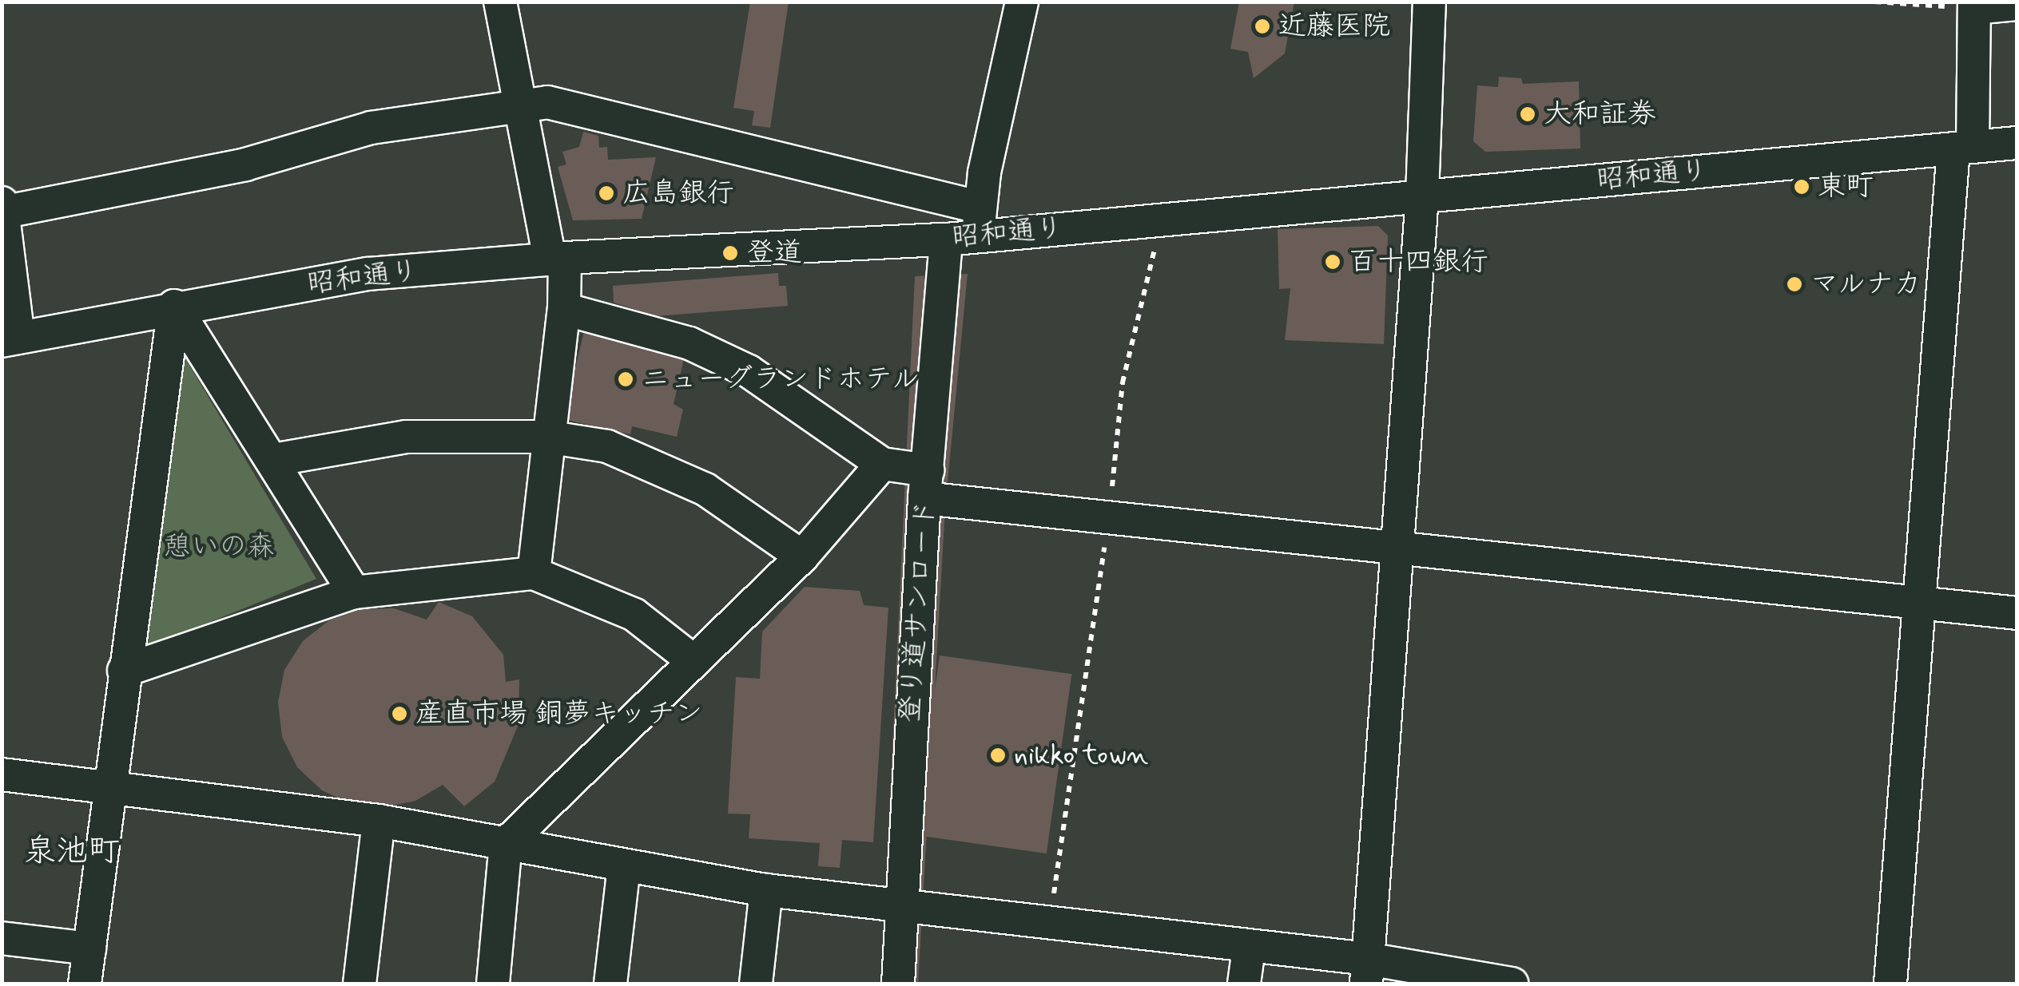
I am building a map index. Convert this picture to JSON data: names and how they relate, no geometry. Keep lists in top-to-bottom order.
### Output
{
  "streets": {
    "street": ["昭和通り", "登り道サンロード"]
  },
  "crossings": [
    ["昭和通り", "登り道サンロード"]
  ],
  "districts": ["泉池町"],
  "parks": ["憩いの森"],
  "places": [
    "近藤医院",
    "大和証券",
    "東町",
    "広島銀行",
    "登道",
    "百十四銀行",
    "マルナカ",
    "ニューグランドホテル",
    "産直市場 銅夢キッチン",
    "nikko town"
  ]
}
